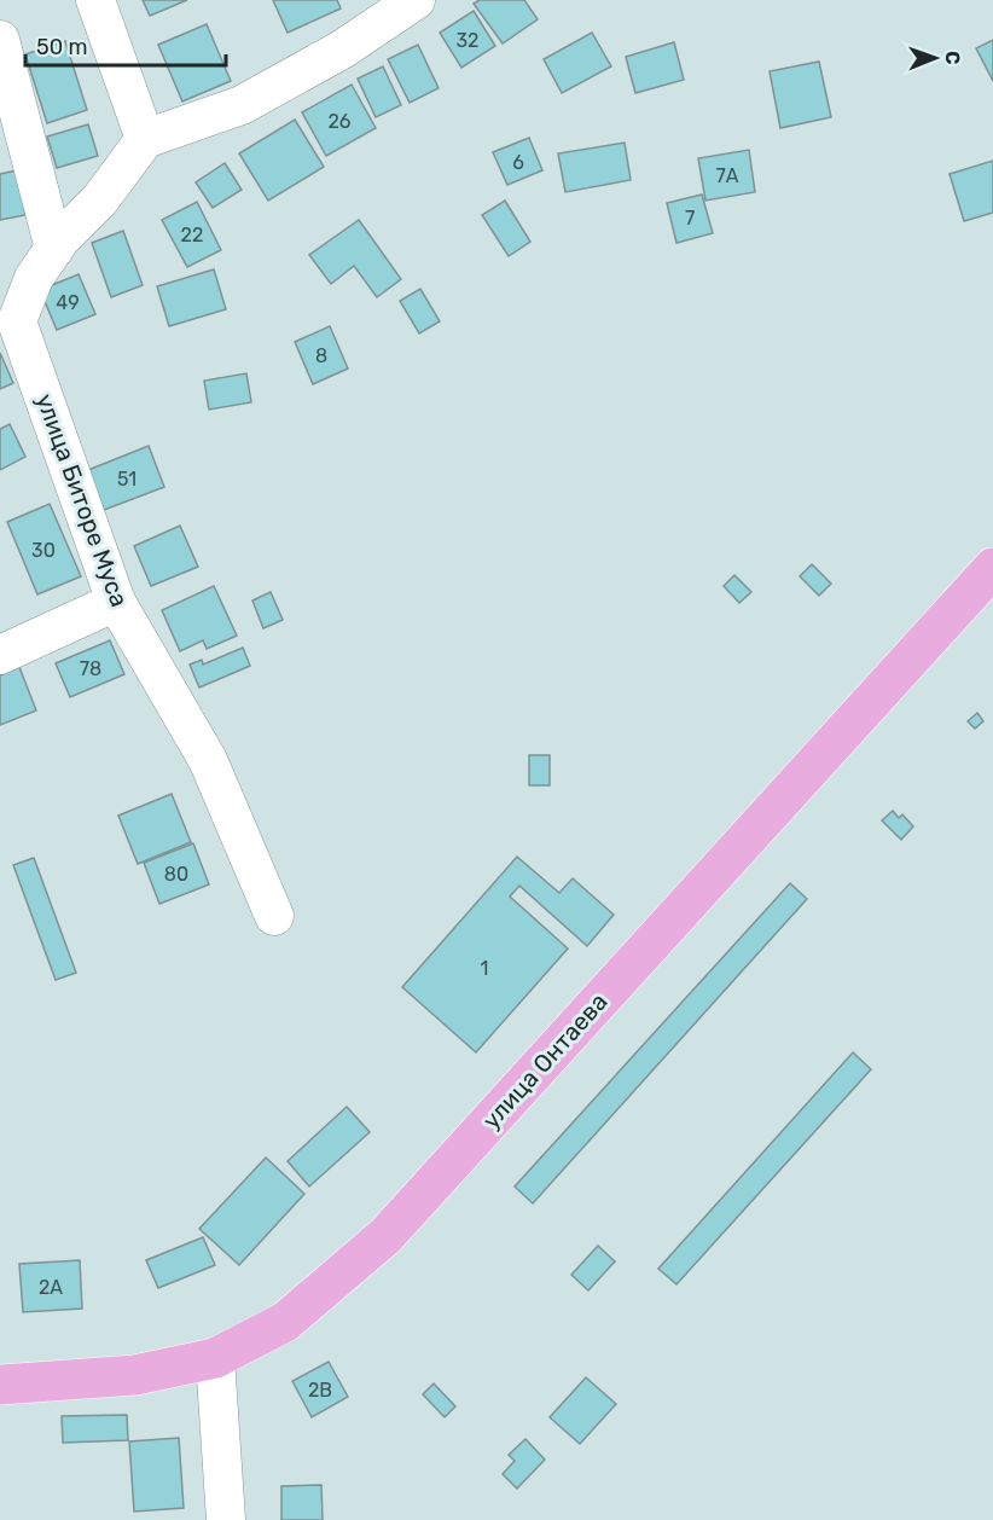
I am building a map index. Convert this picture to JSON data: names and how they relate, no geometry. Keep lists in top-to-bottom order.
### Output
{
  "streets": {
    "main road": ["улица Онтаева"],
    "street": ["улица Биторе Муса"]
  },
  "house_numbers": [
    "32",
    "26",
    "6",
    "7А",
    "7",
    "22",
    "49",
    "8",
    "51",
    "30",
    "78",
    "80",
    "1",
    "2А",
    "2В"
  ],
  "scale_bar": "50 m",
  "north": "right"
}
